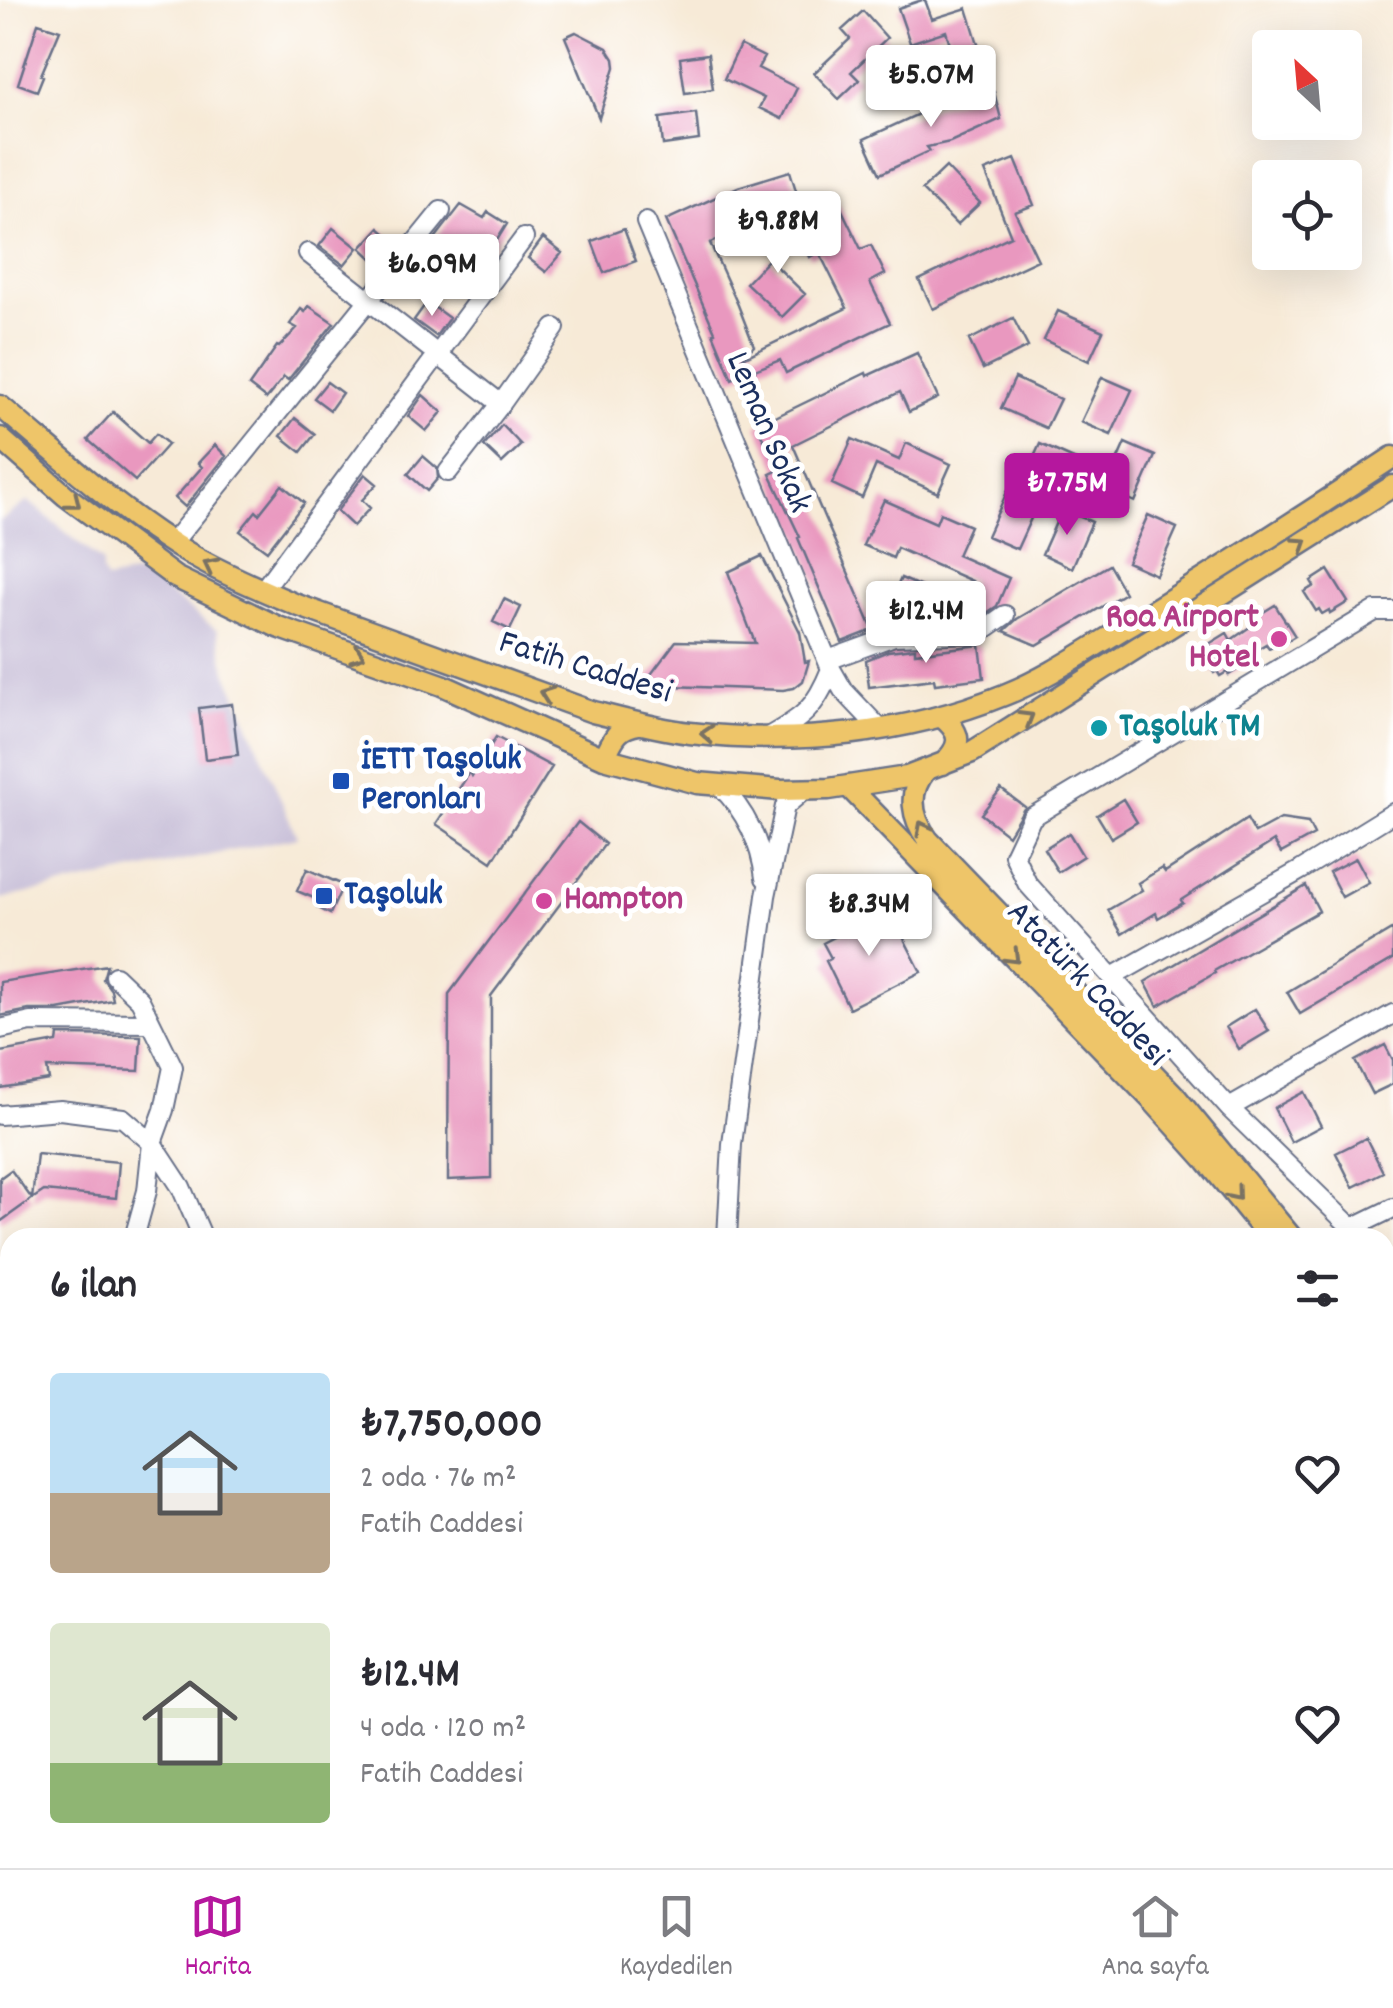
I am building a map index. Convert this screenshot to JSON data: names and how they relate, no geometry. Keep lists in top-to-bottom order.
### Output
{
  "streets": {
    "main road": ["Fatih Caddesi", "Atatürk Caddesi"],
    "street": ["Leman Sokak"]
  },
  "crossings": [
    ["Leman Sokak", "Fatih Caddesi"],
    ["Fatih Caddesi", "Atatürk Caddesi"]
  ],
  "places": {
    "other": ["Roa Airport Hotel", "Taşoluk TM", "Hampton"],
    "transit": ["İETT Taşoluk Peronları", "Taşoluk"]
  },
  "north": "top left",
  "page": {
    "price": [
      "₺5.07M",
      "₺9.88M",
      "₺6.09M",
      "₺7.75M",
      "₺12.4M",
      "₺8.34M"
    ],
    "heading": "6 ilan",
    "list": [
      {
        "name": "₺7,750,000",
        "note": "2 oda · 76 m² · Fatih Caddesi"
      },
      {
        "name": "₺12.4M",
        "note": "4 oda · 120 m² · Fatih Caddesi"
      }
    ],
    "tabs": ["Harita", "Kaydedilen", "Ana sayfa"]
  }
}
